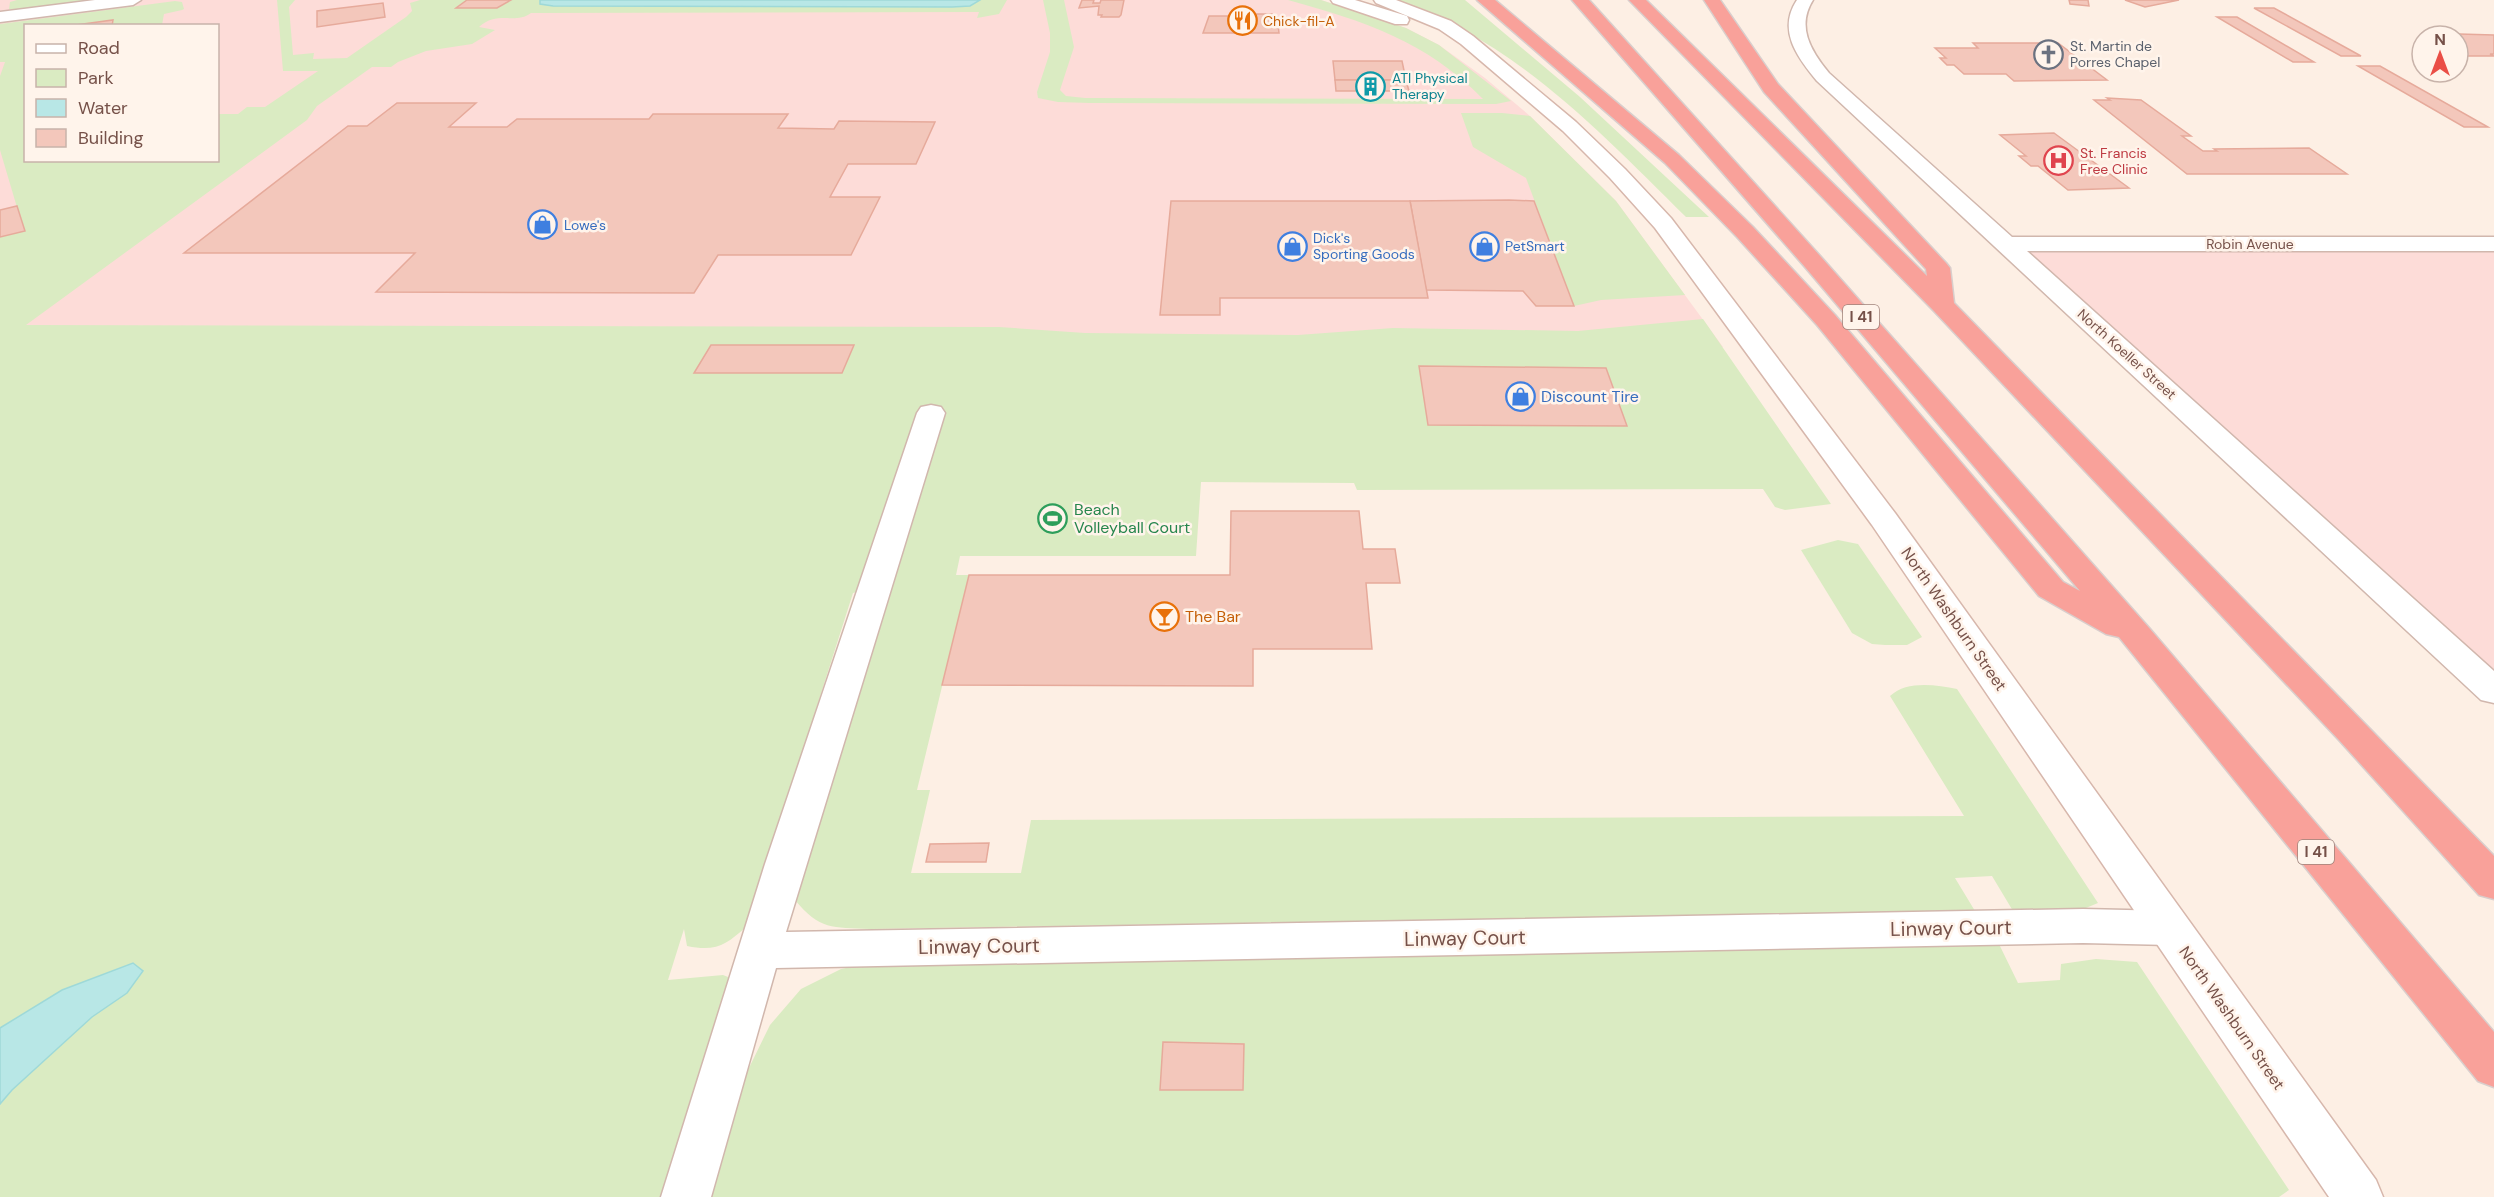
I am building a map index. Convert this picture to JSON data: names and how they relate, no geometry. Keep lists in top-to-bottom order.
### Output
{
  "streets": {
    "highway": ["I 41"],
    "street": [
      "Robin Avenue",
      "North Koeller Street",
      "North Washburn Street",
      "Linway Court"
    ]
  },
  "crossings": [
    ["Robin Avenue", "North Koeller Street"],
    ["North Washburn Street", "Linway Court"]
  ],
  "places": {
    "restaurant": ["Chick-fil-A"],
    "church": ["St. Martin de Porres Chapel"],
    "building": ["ATI Physical Therapy"],
    "hospital": ["St. Francis Free Clinic"],
    "shop": [
      "Lowe's",
      "Dick's Sporting Goods",
      "PetSmart",
      "Discount Tire"
    ],
    "sports": ["Beach Volleyball Court"],
    "bar": ["The Bar"]
  },
  "legend": [
    "Road",
    "Park",
    "Water",
    "Building"
  ],
  "north": "top"
}
